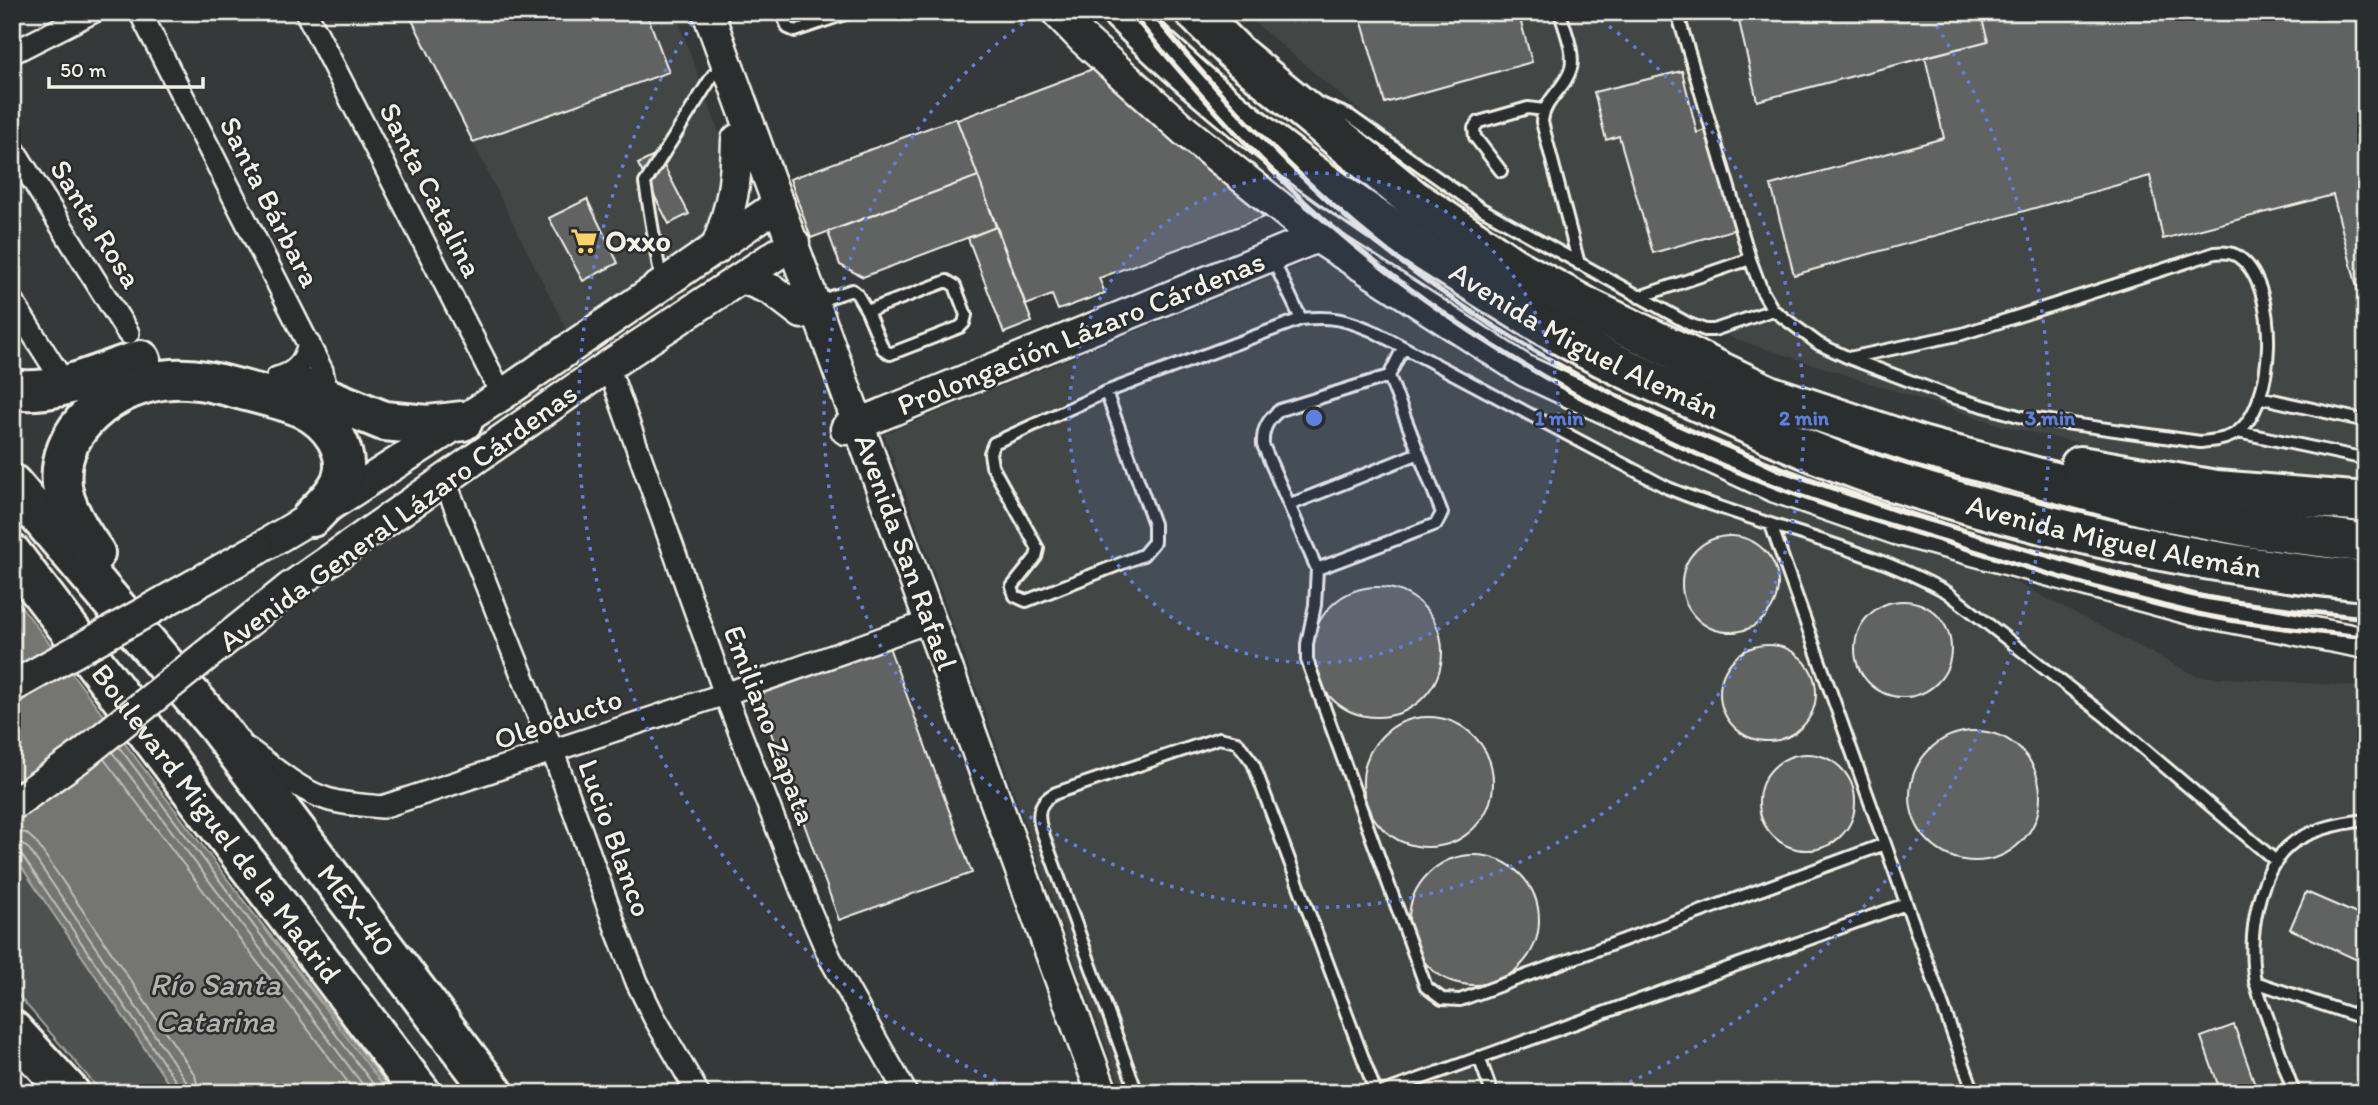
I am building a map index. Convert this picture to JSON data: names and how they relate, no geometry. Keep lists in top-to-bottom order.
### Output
{
  "streets": {
    "highway": ["Avenida Miguel Alemán", "Boulevard Miguel de la Madrid", "MEX-40"],
    "street": [
      "Santa Catalina",
      "Santa Bárbara",
      "Santa Rosa",
      "Prolongación Lázaro Cárdenas",
      "Avenida General Lázaro Cárdenas",
      "Avenida San Rafael",
      "Oleoducto",
      "Emiliano Zapata",
      "Lucio Blanco"
    ]
  },
  "crossings": [
    ["Santa Catalina", "Avenida General Lázaro Cárdenas"],
    ["Prolongación Lázaro Cárdenas", "Avenida San Rafael"],
    ["Avenida General Lázaro Cárdenas", "Avenida San Rafael"],
    ["Avenida General Lázaro Cárdenas", "Emiliano Zapata"],
    ["Avenida General Lázaro Cárdenas", "Lucio Blanco"],
    ["Avenida San Rafael", "Oleoducto"],
    ["Oleoducto", "Emiliano Zapata"],
    ["Oleoducto", "Boulevard Miguel de la Madrid"],
    ["Oleoducto", "Lucio Blanco"],
    ["Oleoducto", "MEX-40"],
    ["Boulevard Miguel de la Madrid", "MEX-40"]
  ],
  "water": ["Río Santa Catarina"],
  "places": {
    "supermarket": ["Oxxo"]
  },
  "scale_bar": "50 m",
  "rings": ["1 min", "2 min", "3 min"]
}
